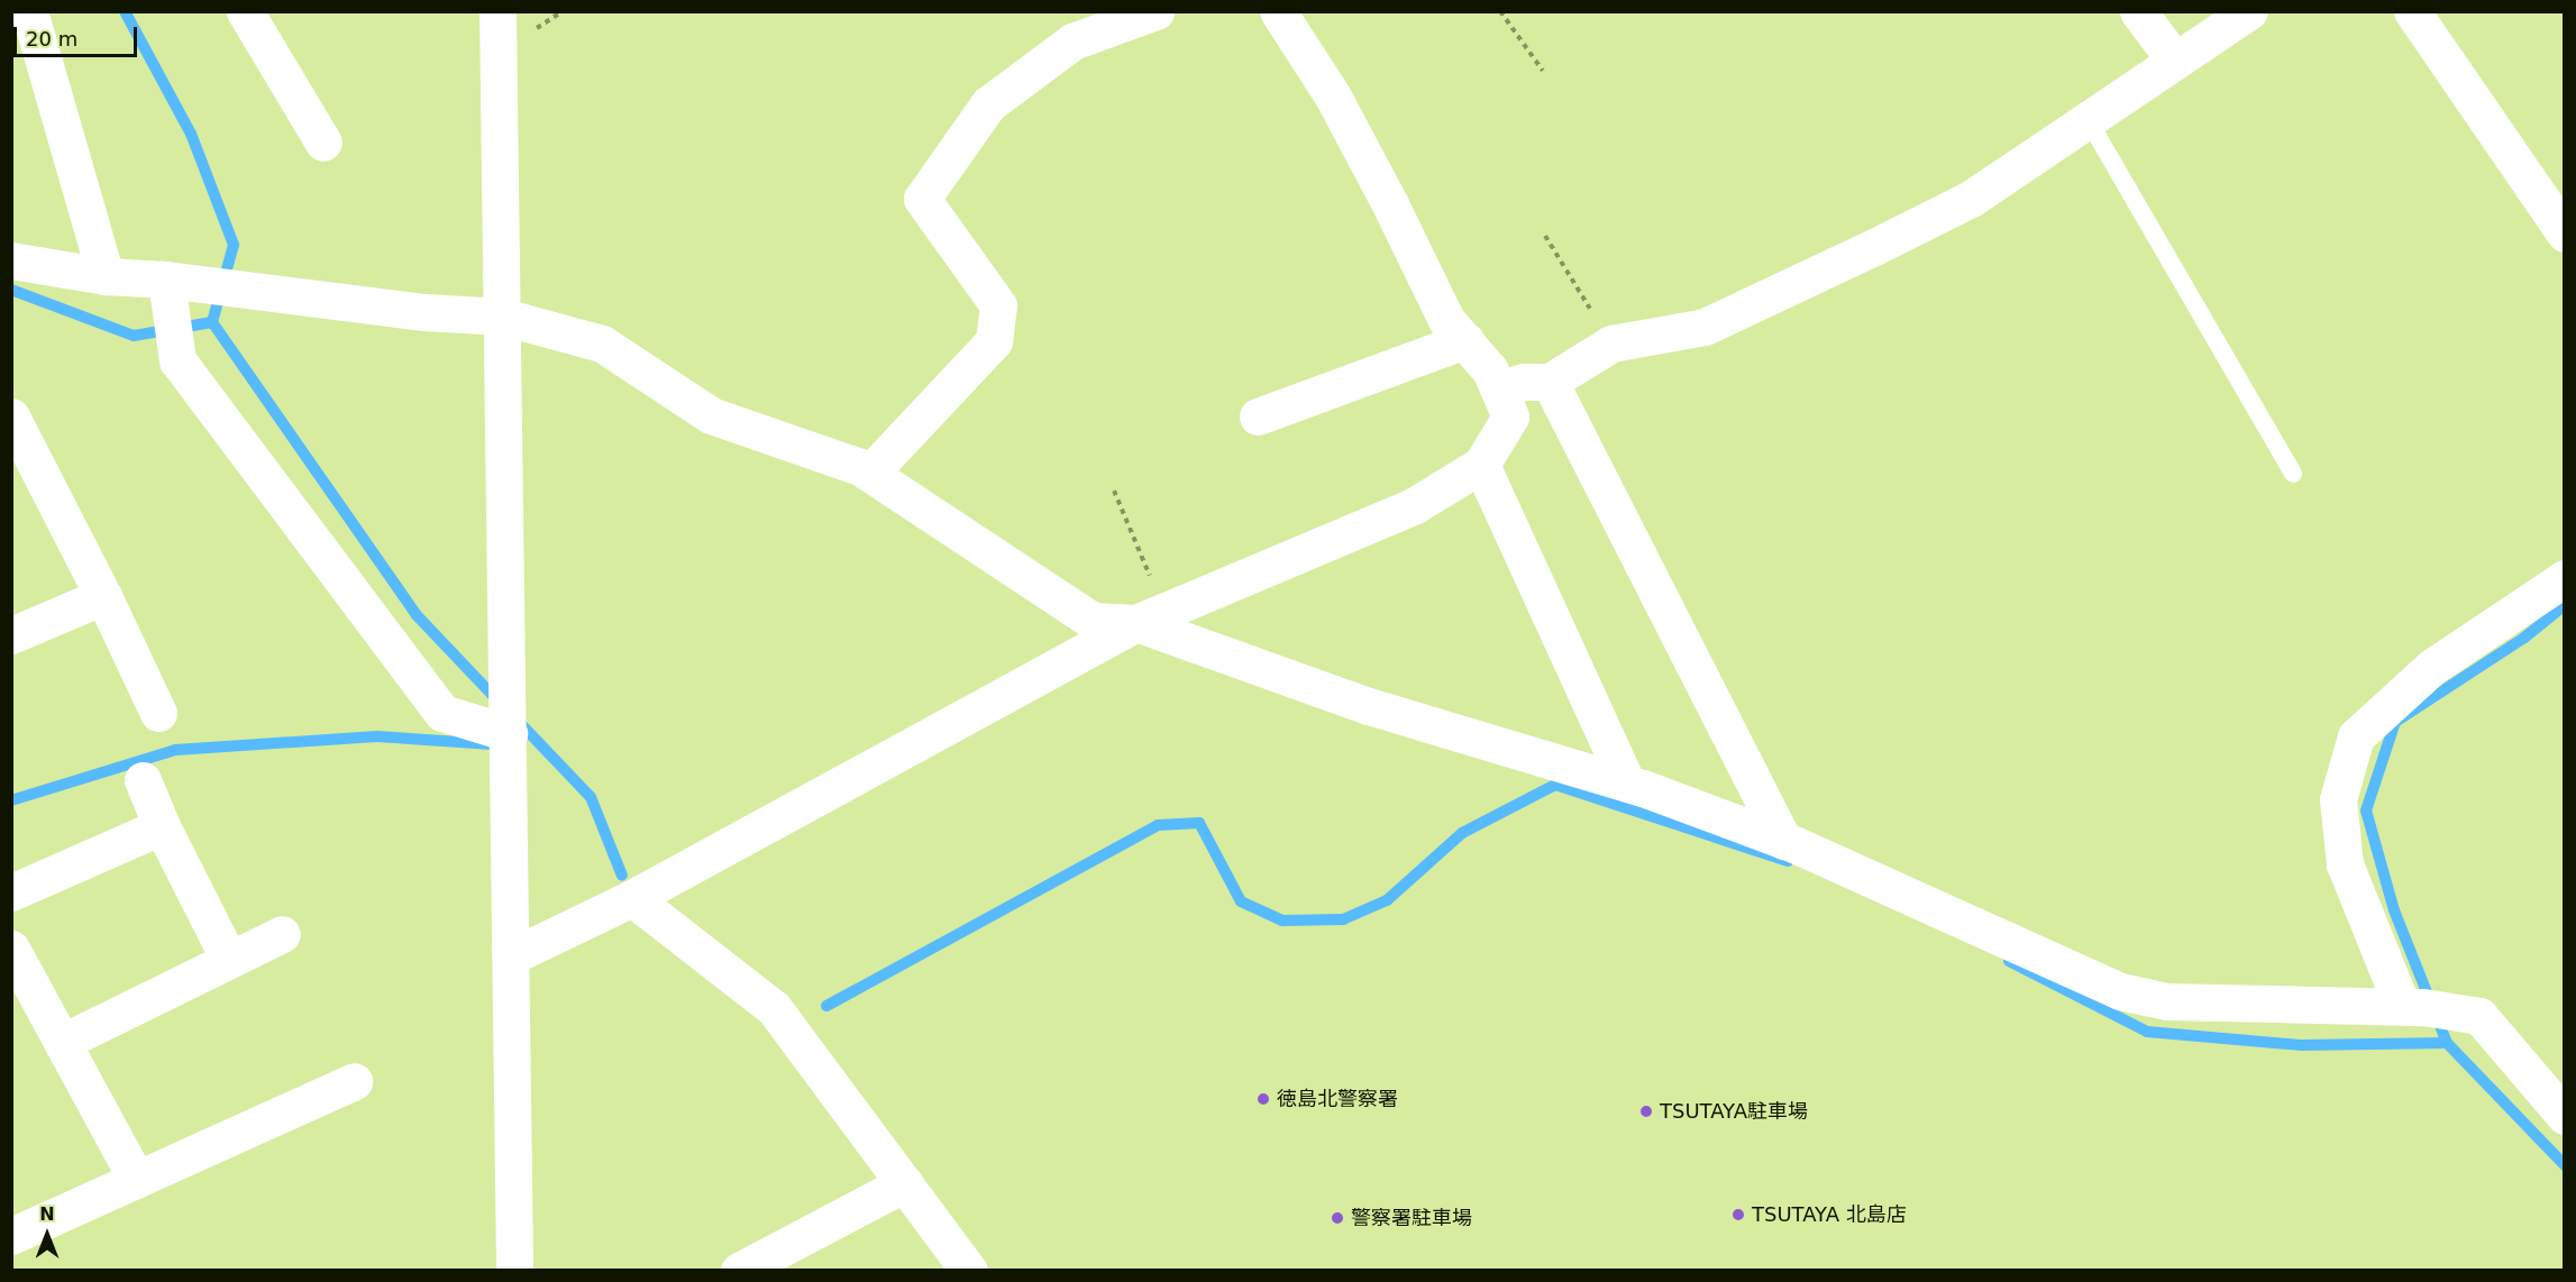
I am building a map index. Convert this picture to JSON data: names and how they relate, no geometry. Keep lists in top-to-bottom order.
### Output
{
  "places": [
    "徳島北警察署",
    "TSUTAYA駐車場",
    "TSUTAYA 北島店",
    "警察署駐車場"
  ],
  "scale_bar": "20 m",
  "north": "top"
}
